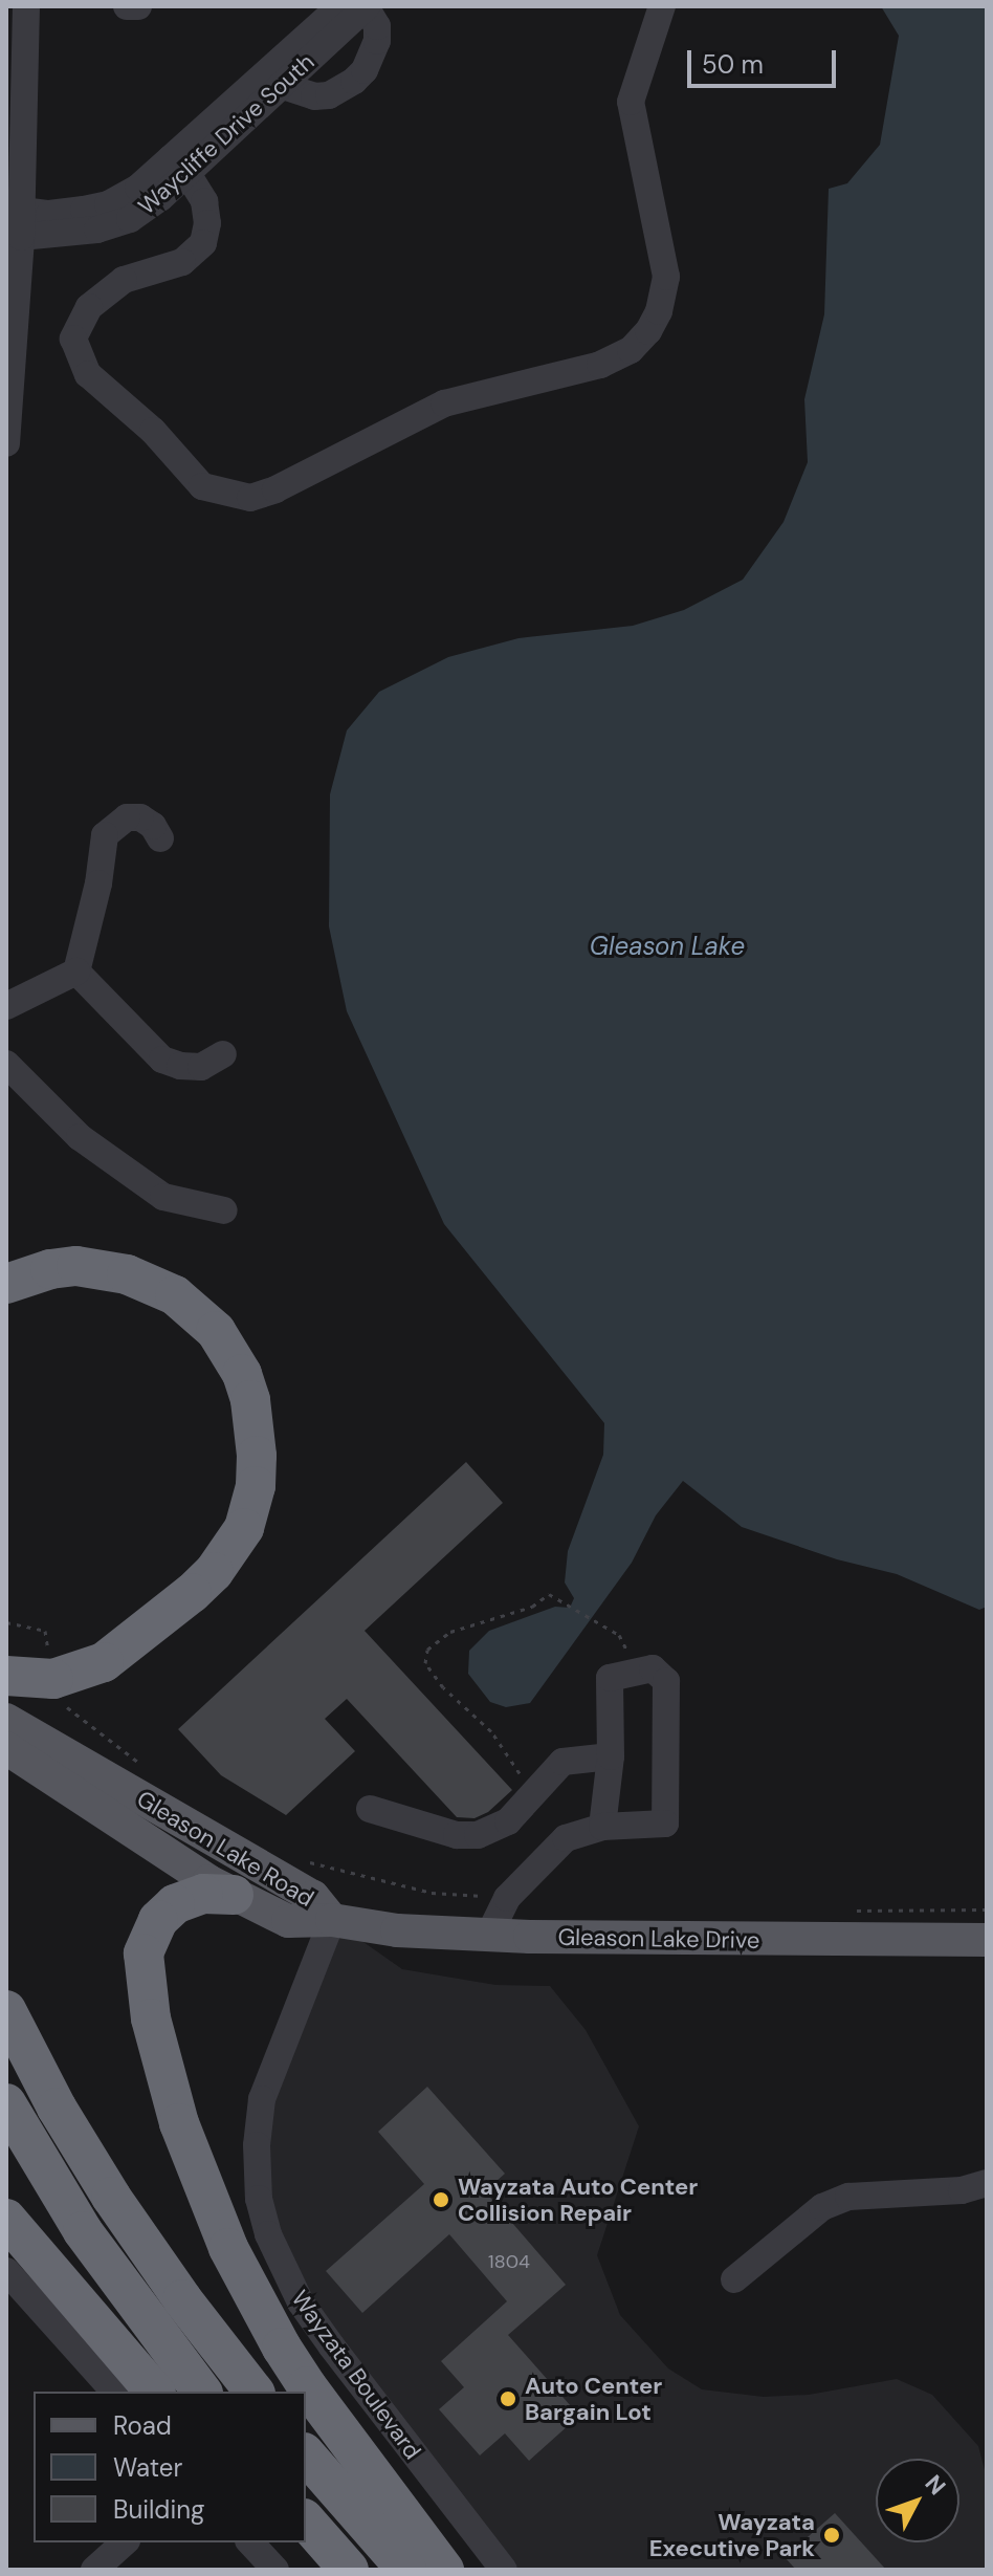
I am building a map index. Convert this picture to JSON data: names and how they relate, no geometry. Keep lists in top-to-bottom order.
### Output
{
  "streets": {
    "main road": ["Gleason Lake Road", "Gleason Lake Drive"],
    "street": ["Waycliffe Drive South", "Wayzata Boulevard"]
  },
  "crossings": [
    ["Gleason Lake Road", "Gleason Lake Drive"],
    ["Gleason Lake Road", "Wayzata Boulevard"],
    ["Gleason Lake Drive", "Wayzata Boulevard"]
  ],
  "water": ["Gleason Lake"],
  "places": ["Wayzata Auto Center Collision Repair", "Auto Center Bargain Lot", "Wayzata Executive Park"],
  "house_numbers": ["1804"],
  "legend": ["Road", "Water", "Building"],
  "scale_bar": "50 m",
  "north": "top right"
}
